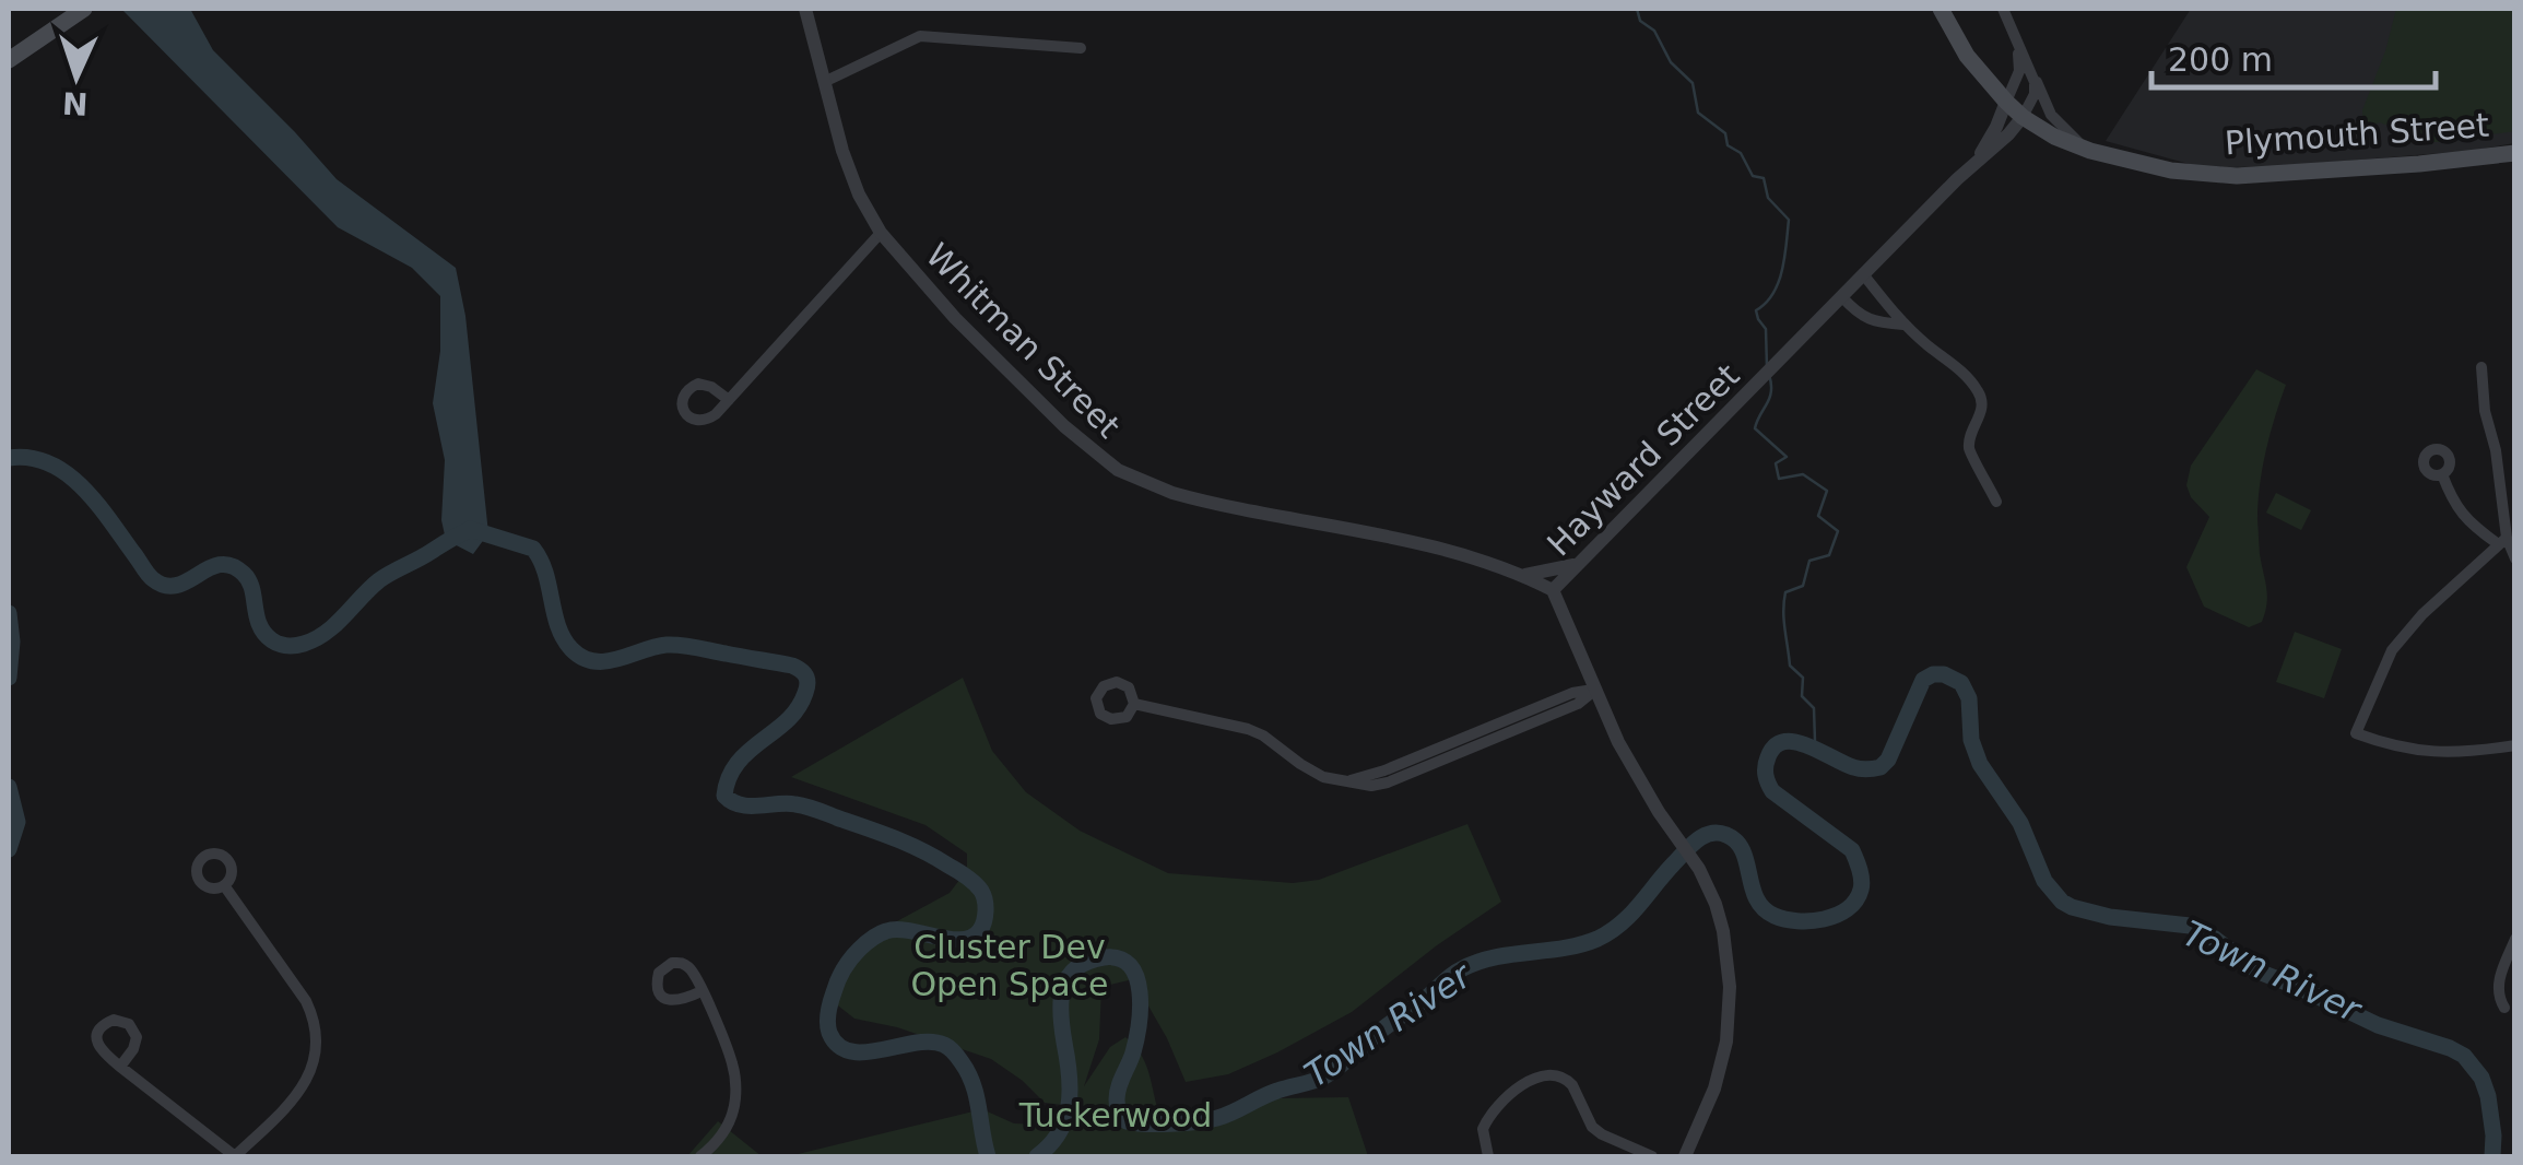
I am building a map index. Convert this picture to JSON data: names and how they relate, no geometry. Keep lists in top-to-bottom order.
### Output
{
  "streets": {
    "main road": ["Plymouth Street"],
    "street": ["Whitman Street", "Hayward Street"]
  },
  "crossings": [
    ["Plymouth Street", "Hayward Street"],
    ["Whitman Street", "Hayward Street"]
  ],
  "water": ["Town River"],
  "parks": ["Cluster Dev Open Space", "Tuckerwood"],
  "scale_bar": "200 m",
  "north": "bottom"
}
